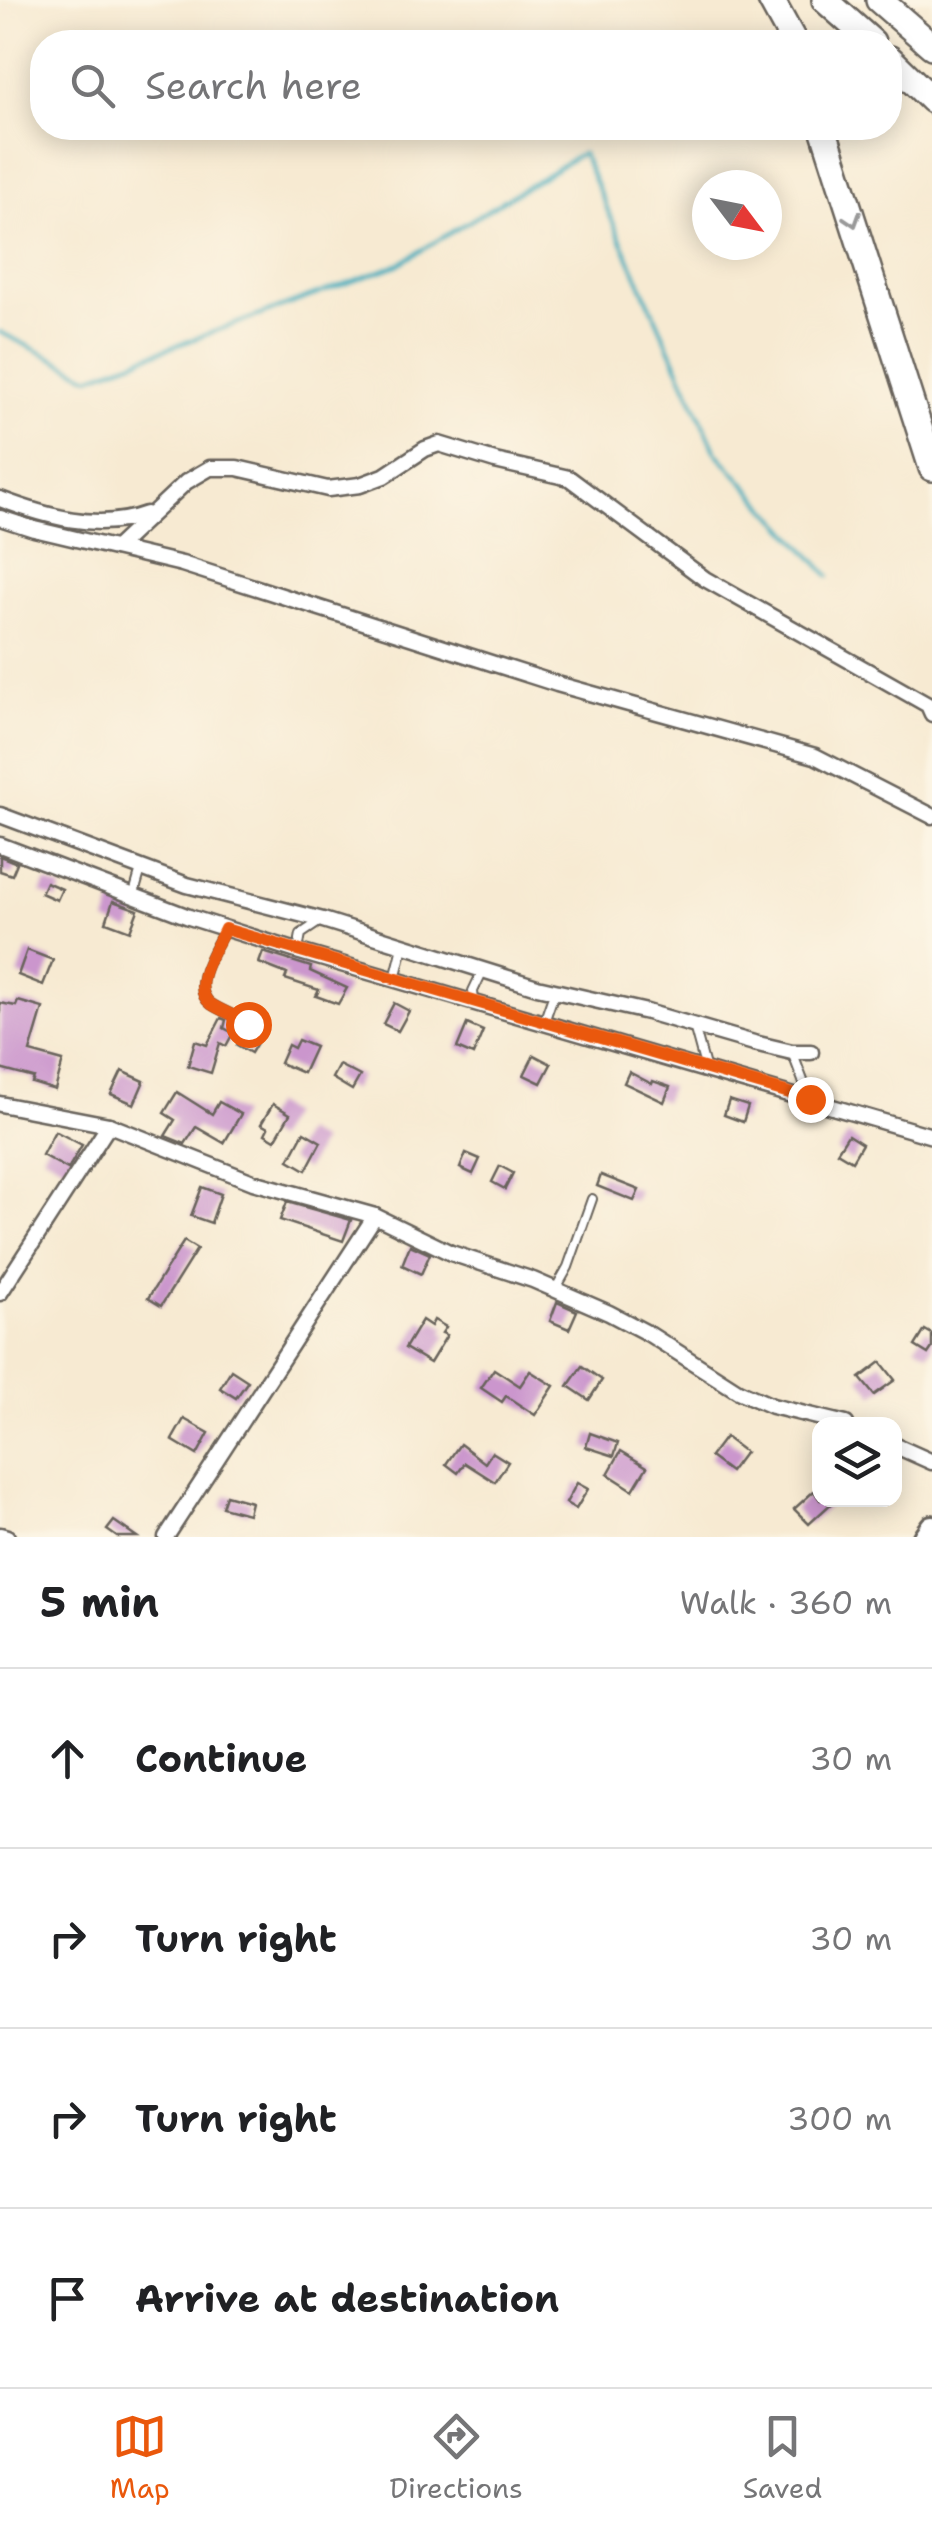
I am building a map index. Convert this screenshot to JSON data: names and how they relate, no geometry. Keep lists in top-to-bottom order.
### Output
{
  "north": "bottom right",
  "page": {
    "search": "Search here",
    "heading": ["5 min", "Walk · 360 m"],
    "list": [
      ["Continue", "30 m"],
      ["Turn right", "30 m"],
      ["Turn right", "300 m"],
      "Arrive at destination"
    ],
    "nav": ["Map", "Directions", "Saved"]
  }
}
